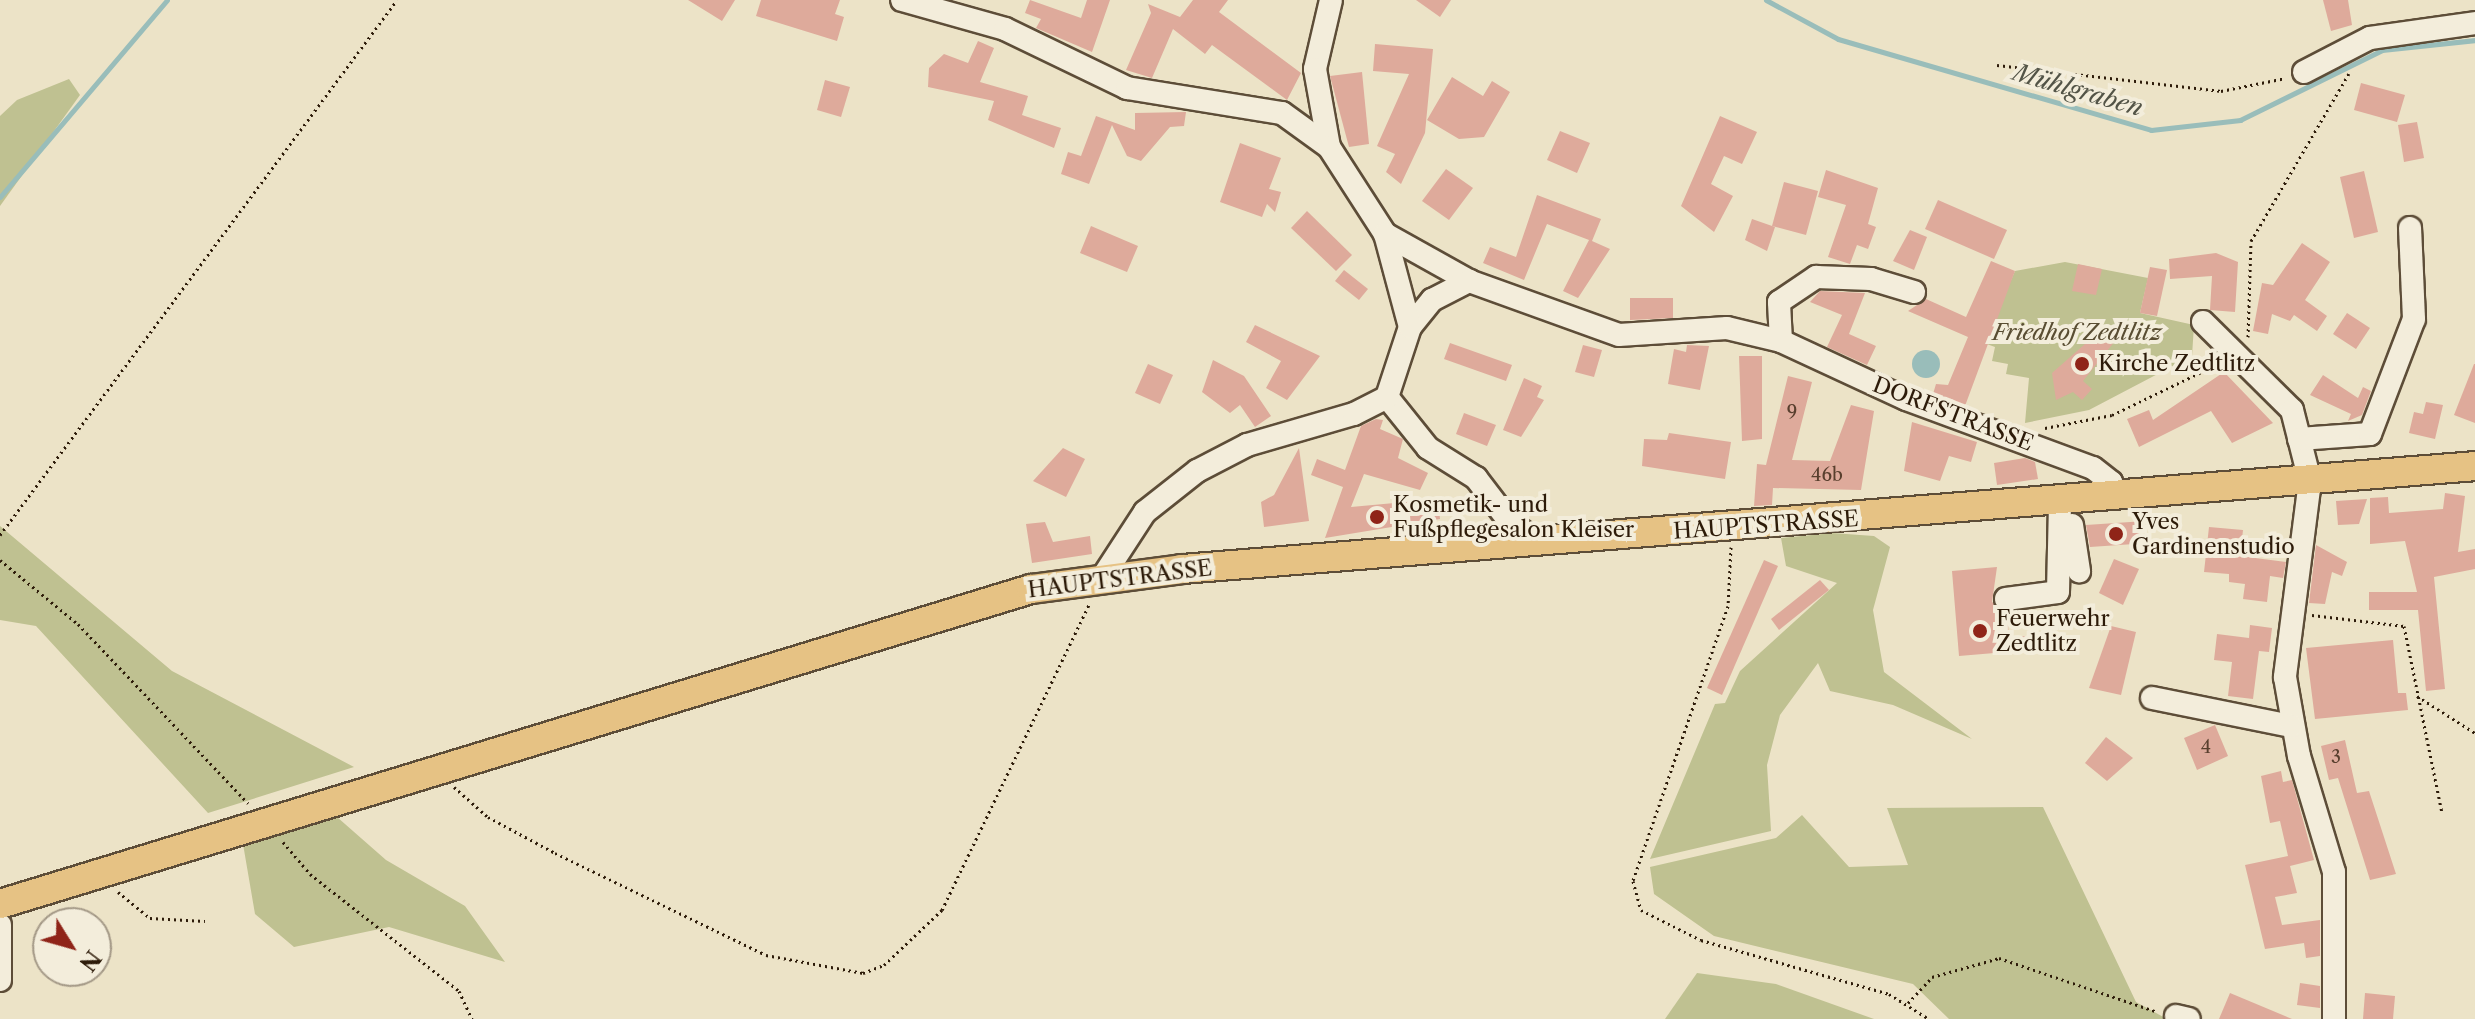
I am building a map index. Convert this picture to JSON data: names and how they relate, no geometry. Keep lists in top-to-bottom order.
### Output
{
  "streets": {
    "main road": ["HAUPTSTRASSE"],
    "street": ["DORFSTRASSE"]
  },
  "crossings": [
    ["DORFSTRASSE", "HAUPTSTRASSE"]
  ],
  "water": ["Mühlgraben"],
  "parks": ["Friedhof Zedtlitz"],
  "places": [
    "Kirche Zedtlitz",
    "Kosmetik- und Fußpflegesalon Kleiser",
    "Yves Gardinenstudio",
    "Feuerwehr Zedtlitz"
  ],
  "house_numbers": [
    "9",
    "46b",
    "4",
    "3"
  ],
  "north": "bottom right"
}
